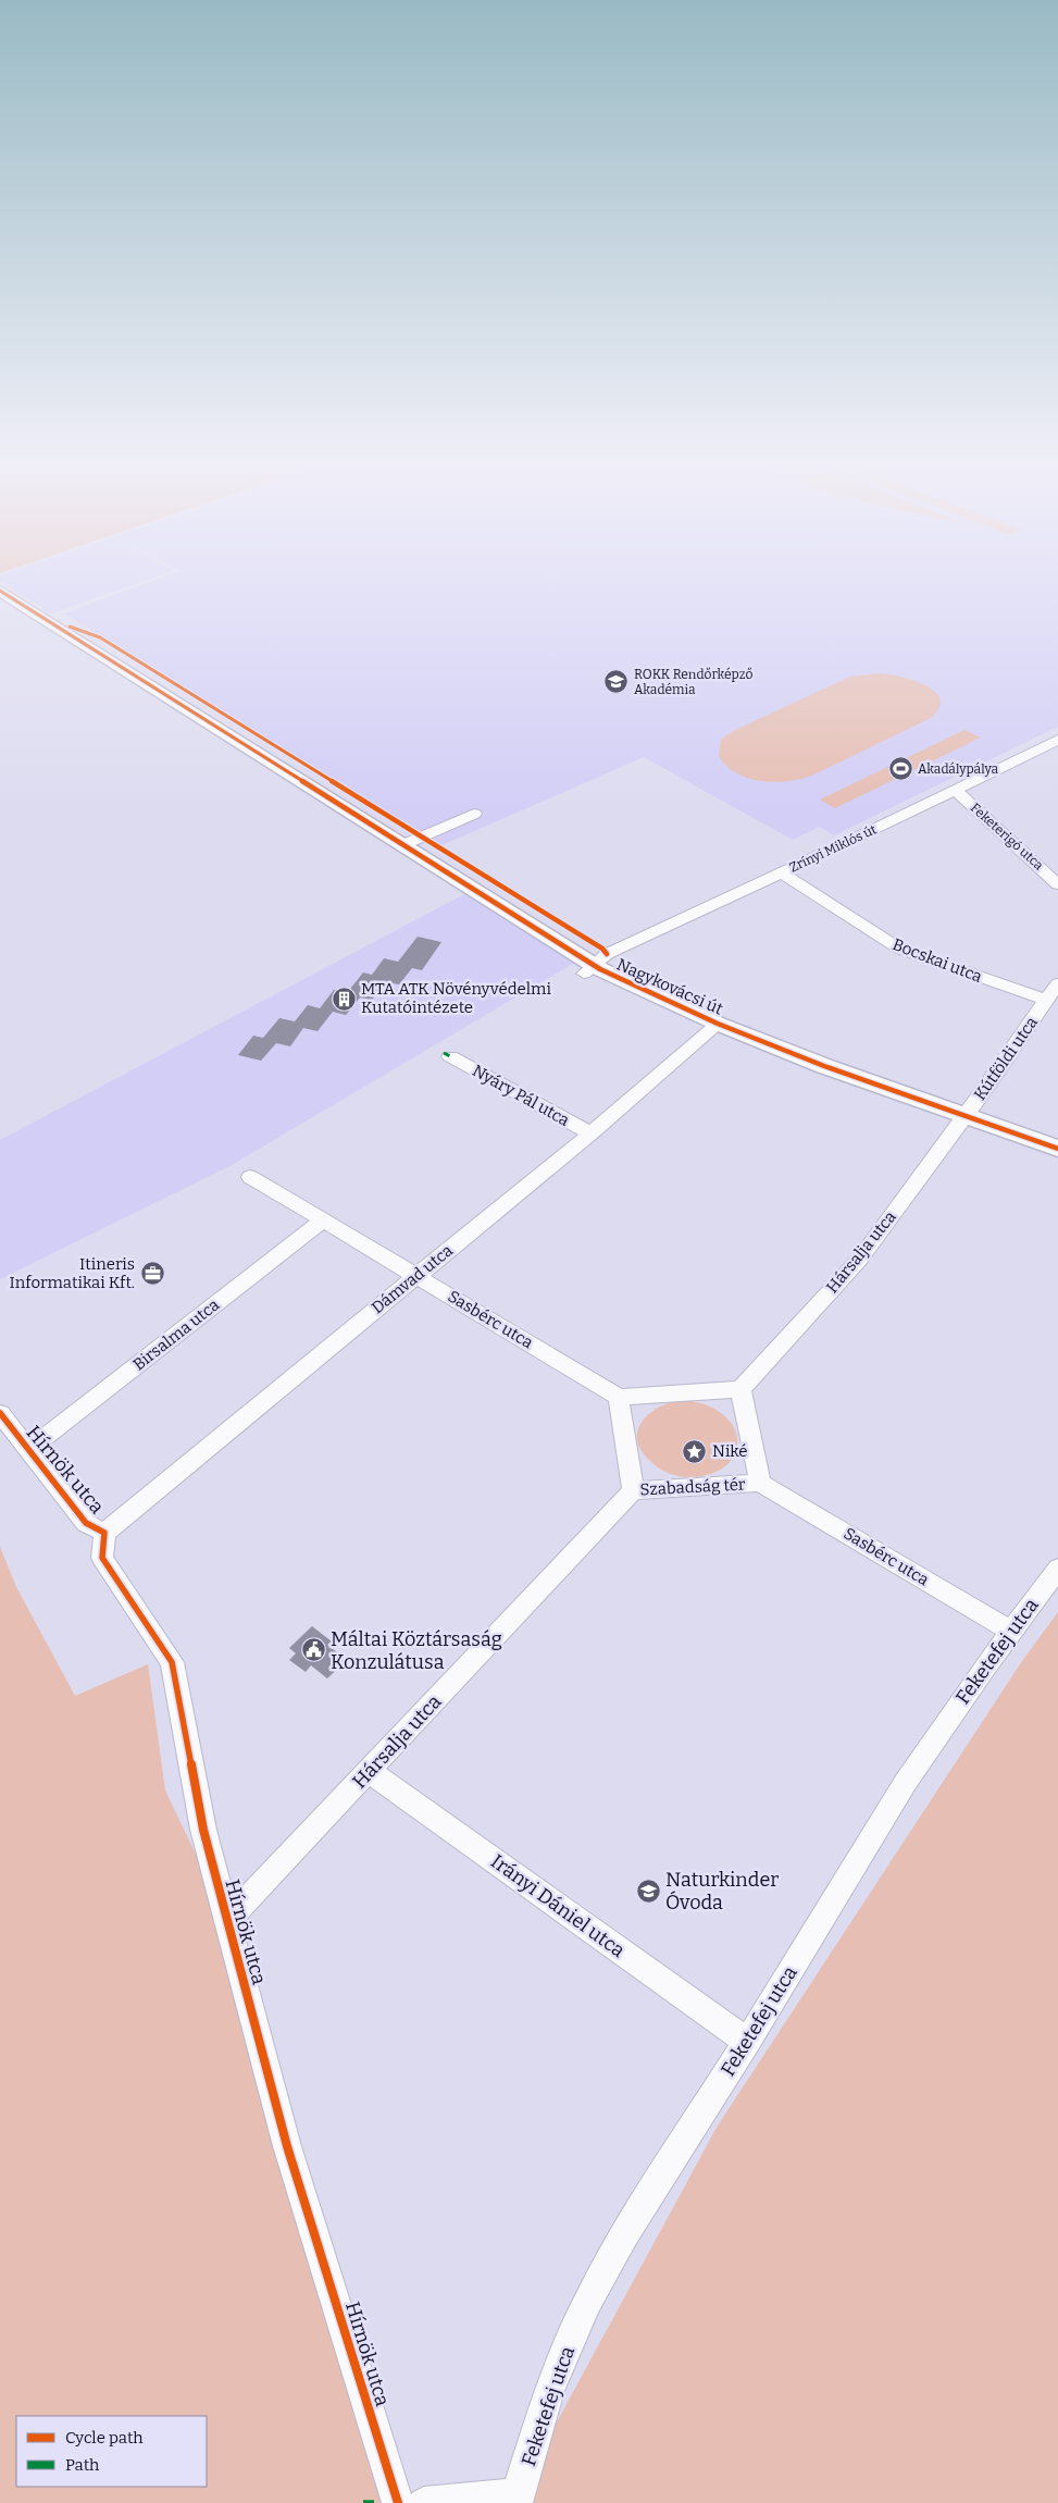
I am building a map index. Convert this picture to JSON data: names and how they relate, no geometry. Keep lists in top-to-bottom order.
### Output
{
  "streets": {
    "street": [
      "Feketerigó utca",
      "Zrínyi Miklós út",
      "Bocskai utca",
      "Nagykovácsi út",
      "Kútföldi utca",
      "Nyáry Pál utca",
      "Hársalja utca",
      "Dámvad utca",
      "Sasbérc utca",
      "Birsalma utca",
      "Hírnök utca",
      "Szabadság tér",
      "Feketefej utca",
      "Irányi Dániel utca"
    ]
  },
  "crossings": [
    ["Feketerigó utca", "Zrínyi Miklós út"],
    ["Zrínyi Miklós út", "Bocskai utca"],
    ["Zrínyi Miklós út", "Nagykovácsi út"],
    ["Bocskai utca", "Kútföldi utca"],
    ["Nagykovácsi út", "Kútföldi utca"],
    ["Nagykovácsi út", "Hársalja utca"],
    ["Nagykovácsi út", "Dámvad utca"],
    ["Kútföldi utca", "Hársalja utca"],
    ["Nyáry Pál utca", "Dámvad utca"],
    ["Hársalja utca", "Hírnök utca"],
    ["Hársalja utca", "Szabadság tér"],
    ["Hársalja utca", "Irányi Dániel utca"],
    ["Dámvad utca", "Sasbérc utca"],
    ["Dámvad utca", "Hírnök utca"],
    ["Sasbérc utca", "Birsalma utca"],
    ["Sasbérc utca", "Szabadság tér"],
    ["Sasbérc utca", "Feketefej utca"],
    ["Birsalma utca", "Hírnök utca"],
    ["Feketefej utca", "Irányi Dániel utca"]
  ],
  "places": {
    "school or university": ["ROKK Rendőrképző Akadémia", "Naturkinder Óvoda"],
    "sports": ["Akadálypálya"],
    "building": ["MTA ATK Növényvédelmi Kutatóintézete"],
    "office": ["Itineris Informatikai Kft."],
    "place": ["Niké"],
    "public building": ["Máltai Köztársaság Konzulátusa"]
  },
  "legend": ["Cycle path", "Path"]
}
